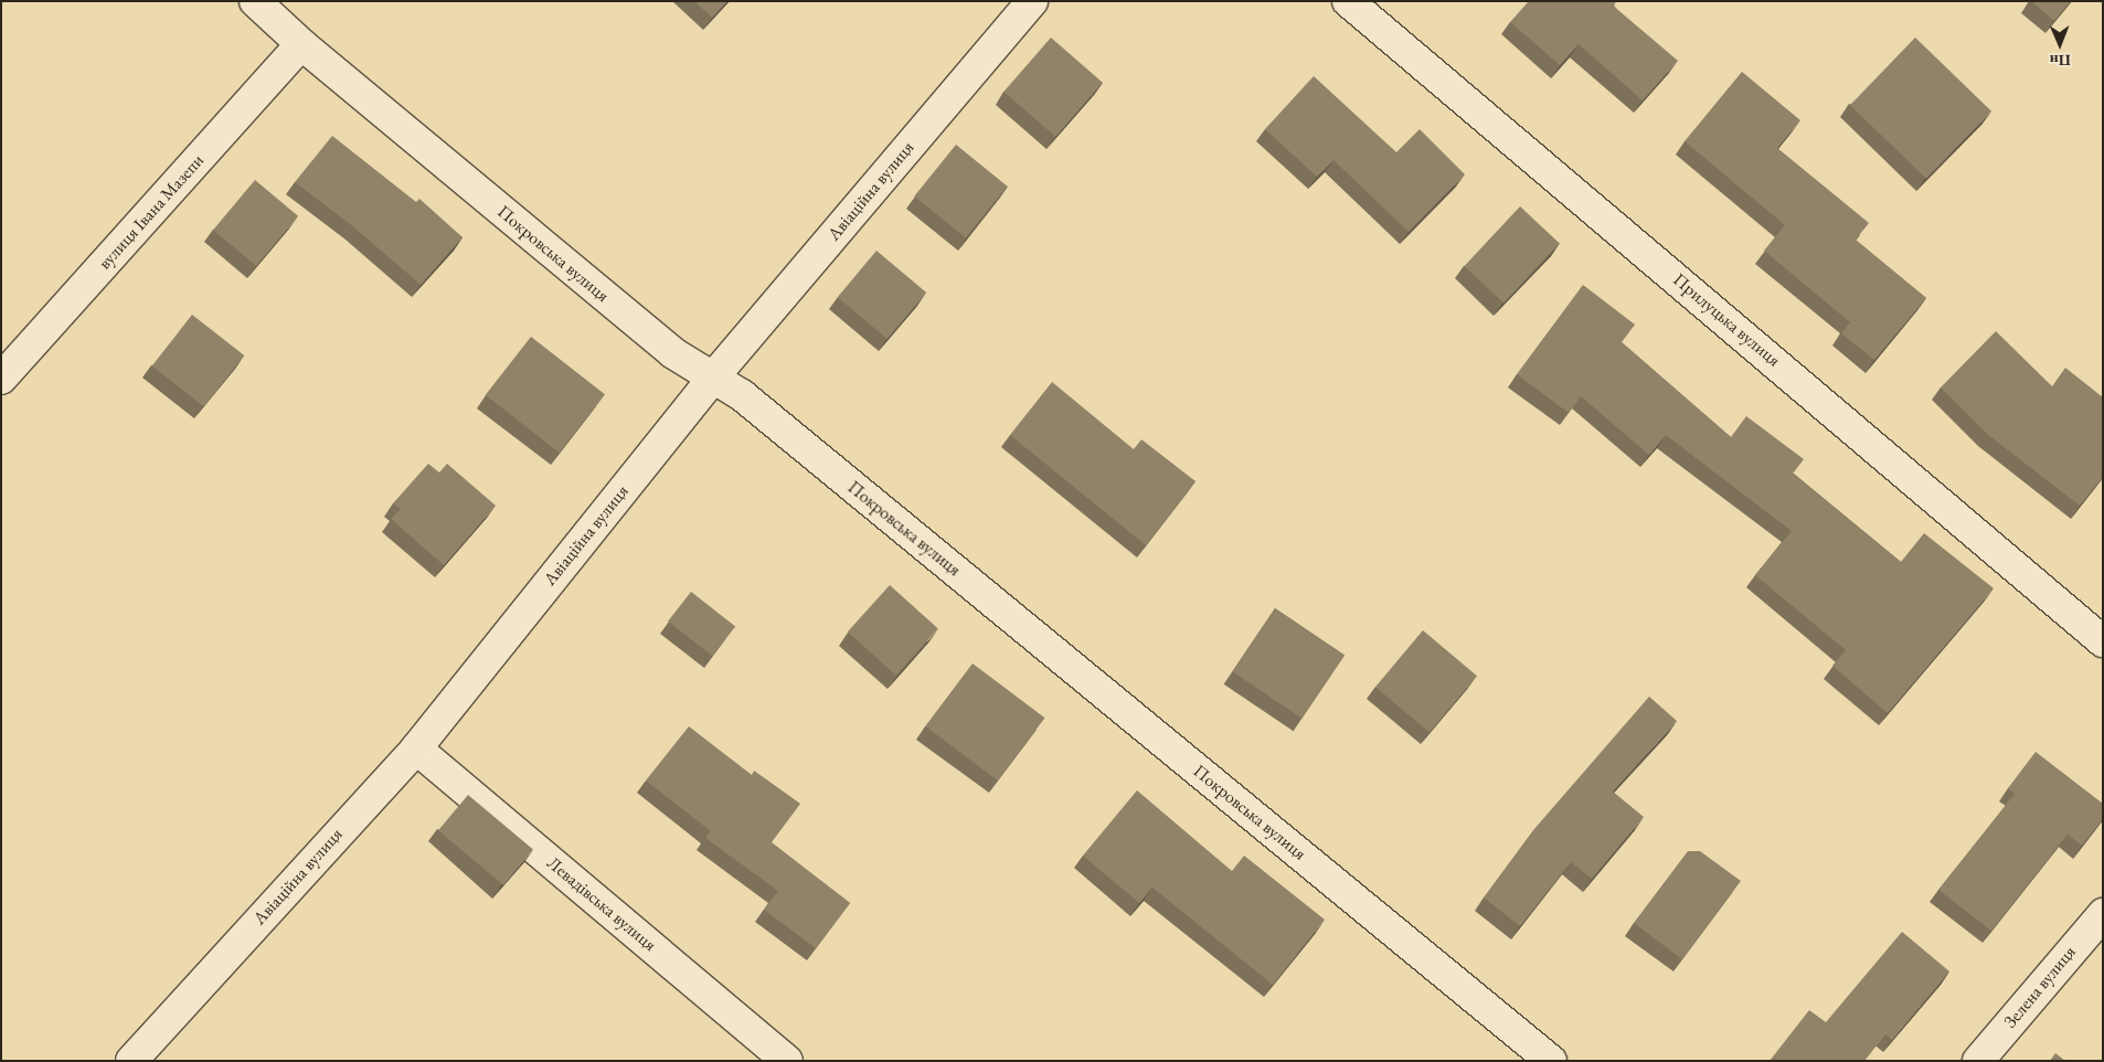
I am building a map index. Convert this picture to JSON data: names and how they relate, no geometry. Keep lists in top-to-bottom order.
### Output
{
  "streets": {
    "street": [
      "Авіаційна вулиця",
      "вулиця Івана Мазепи",
      "Покровська вулиця",
      "Прилуцька вулиця",
      "Левадівська вулиця",
      "Зелена вулиця"
    ]
  },
  "crossings": [
    ["Авіаційна вулиця", "Покровська вулиця"],
    ["Авіаційна вулиця", "Левадівська вулиця"],
    ["вулиця Івана Мазепи", "Покровська вулиця"]
  ],
  "north": "bottom"
}
